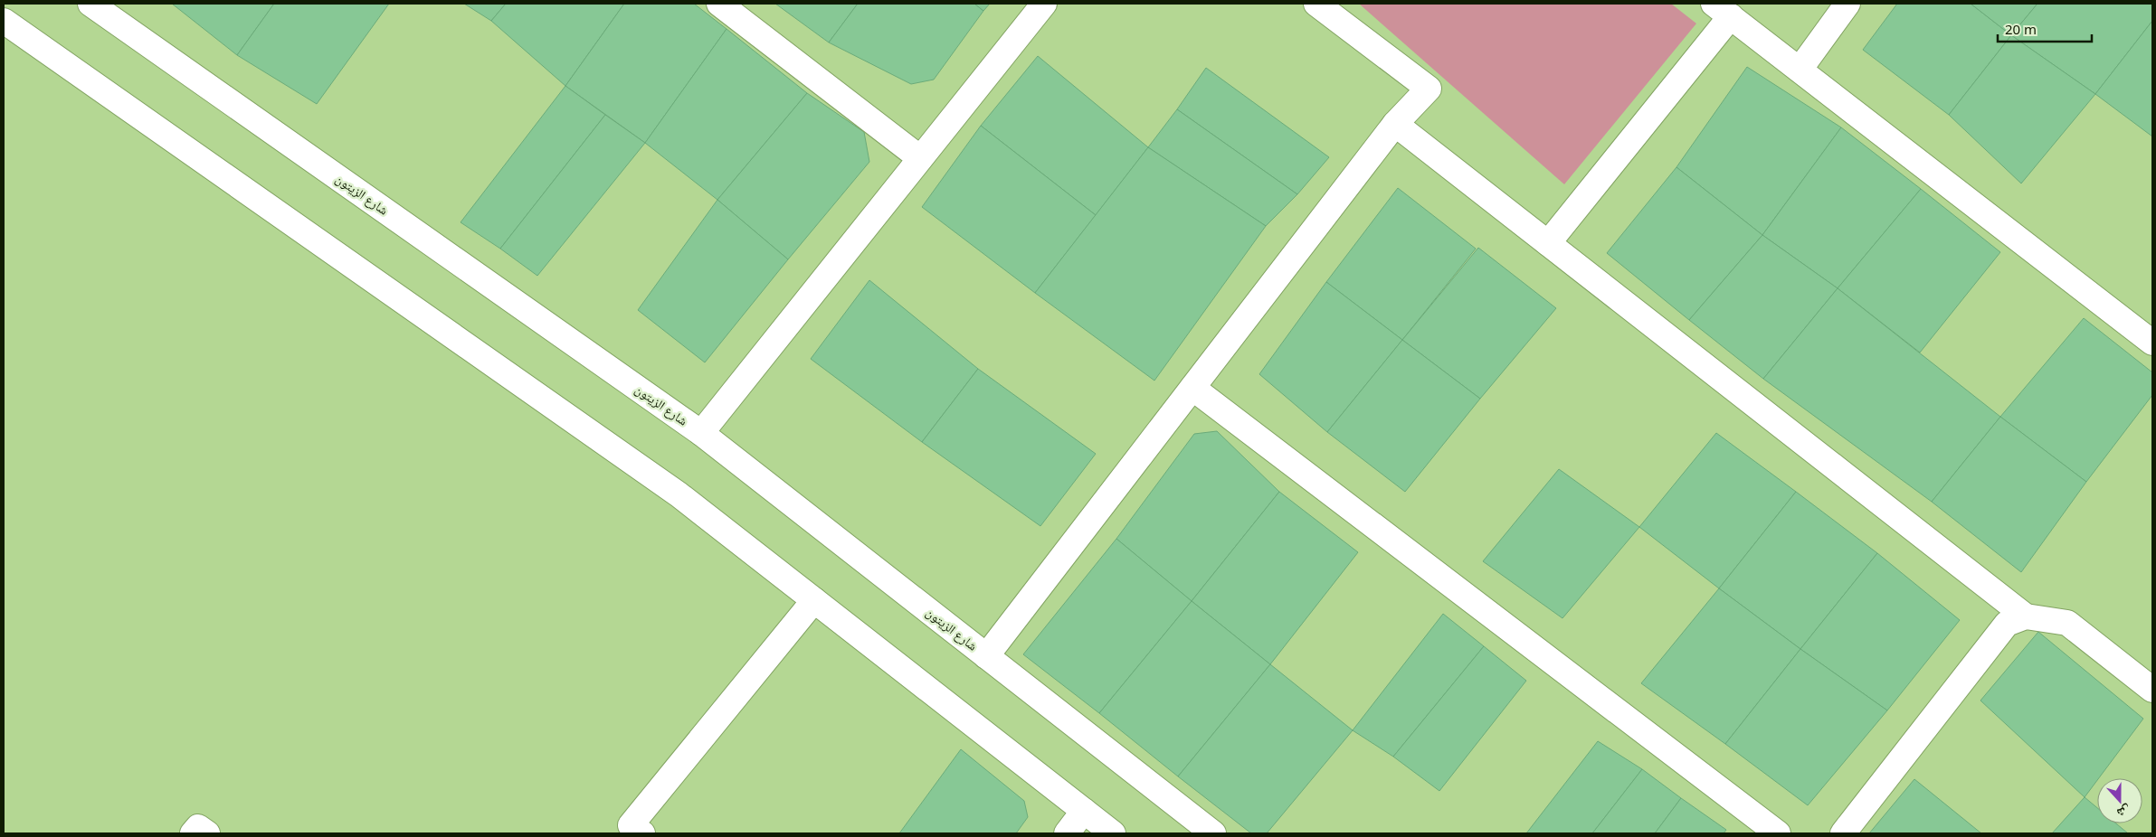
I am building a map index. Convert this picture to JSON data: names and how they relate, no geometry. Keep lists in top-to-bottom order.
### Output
{
  "streets": {
    "street": ["شارع الزيتون"]
  },
  "scale_bar": "20 m",
  "north": "bottom"
}
